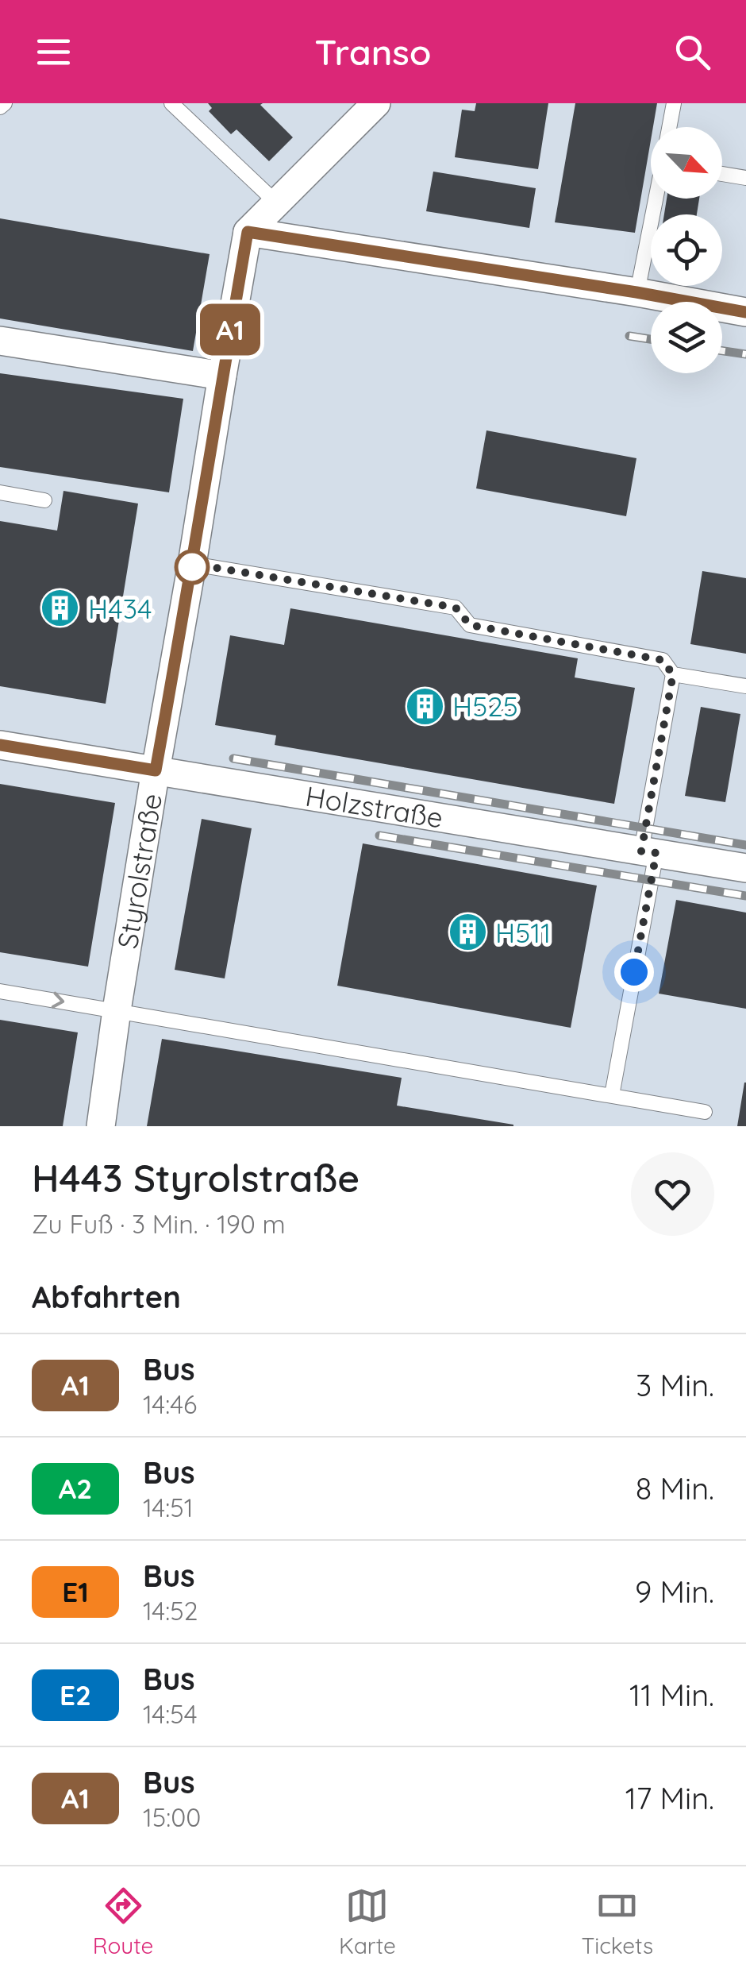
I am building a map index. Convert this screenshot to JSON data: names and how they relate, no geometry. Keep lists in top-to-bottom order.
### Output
{
  "streets": {
    "street": ["Holzstraße", "Styrolstraße"]
  },
  "crossings": [
    ["Holzstraße", "Styrolstraße"]
  ],
  "places": {
    "building": ["H434", "H525", "H511"]
  },
  "lines": ["bus line A1"],
  "north": "bottom right",
  "page": {
    "header": "Transo",
    "on_map": "A1",
    "heading": [
      ["H443 Styrolstraße", "Zu Fuß · 3 Min. · 190 m"],
      "Abfahrten"
    ],
    "list": [
      {
        "mark": "A1",
        "name": "Bus",
        "note": "14:46",
        "value": "3 Min."
      },
      {
        "mark": "A2",
        "name": "Bus",
        "note": "14:51",
        "value": "8 Min."
      },
      {
        "mark": "E1",
        "name": "Bus",
        "note": "14:52",
        "value": "9 Min."
      },
      {
        "mark": "E2",
        "name": "Bus",
        "note": "14:54",
        "value": "11 Min."
      },
      {
        "mark": "A1",
        "name": "Bus",
        "note": "15:00",
        "value": "17 Min."
      }
    ],
    "tabs": ["Route", "Karte", "Tickets"]
  }
}
